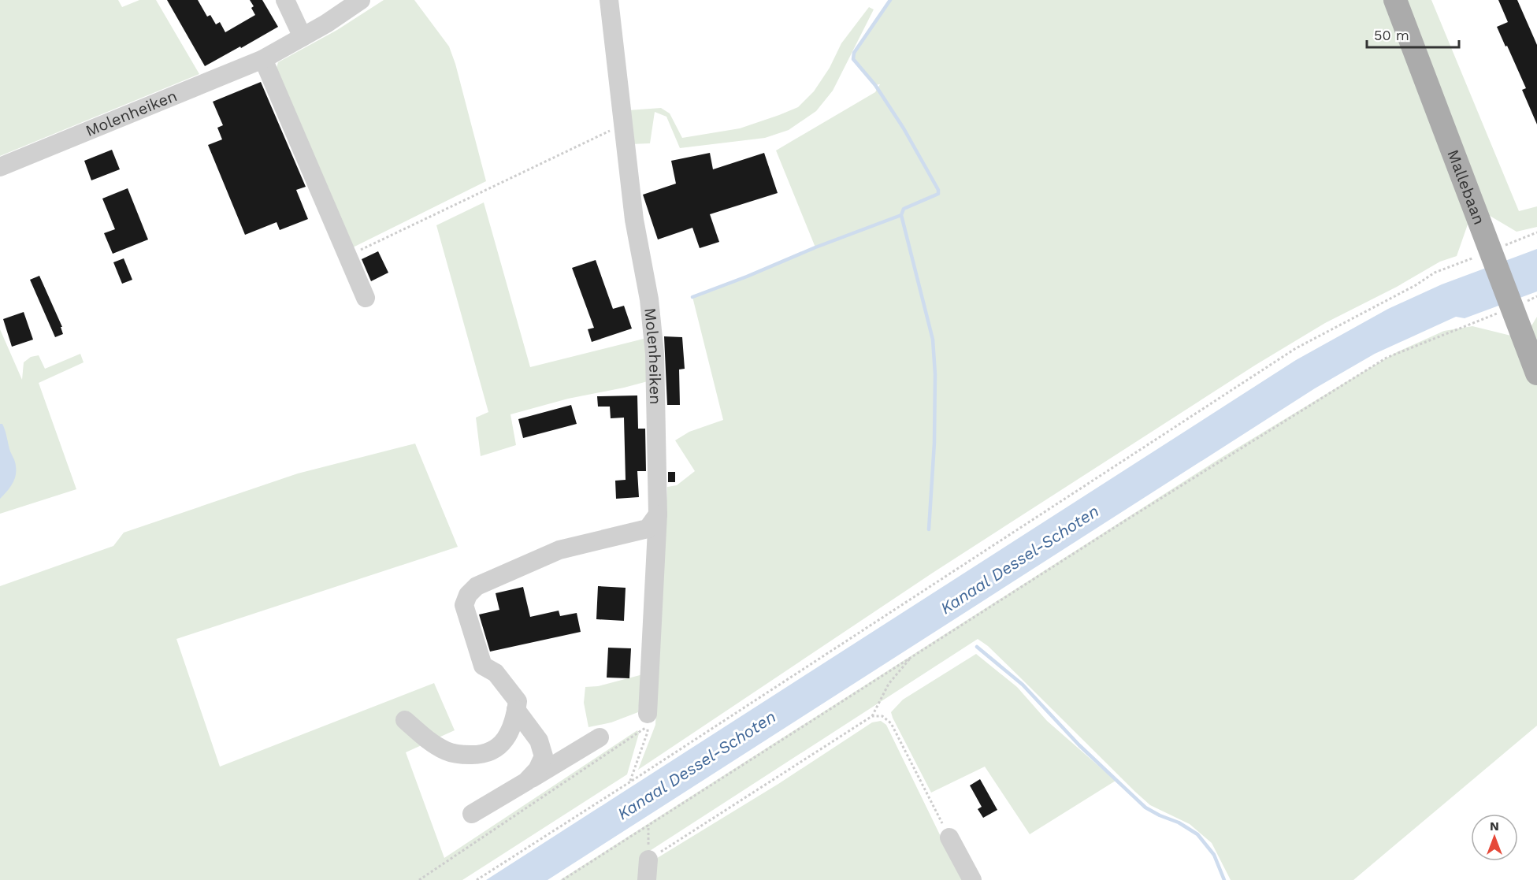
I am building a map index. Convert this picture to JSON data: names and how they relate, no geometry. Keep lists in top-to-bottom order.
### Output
{
  "streets": {
    "main road": ["Mallebaan"],
    "street": ["Molenheiken"]
  },
  "water": ["Kanaal Dessel-Schoten"],
  "scale_bar": "50 m",
  "north": "top"
}
